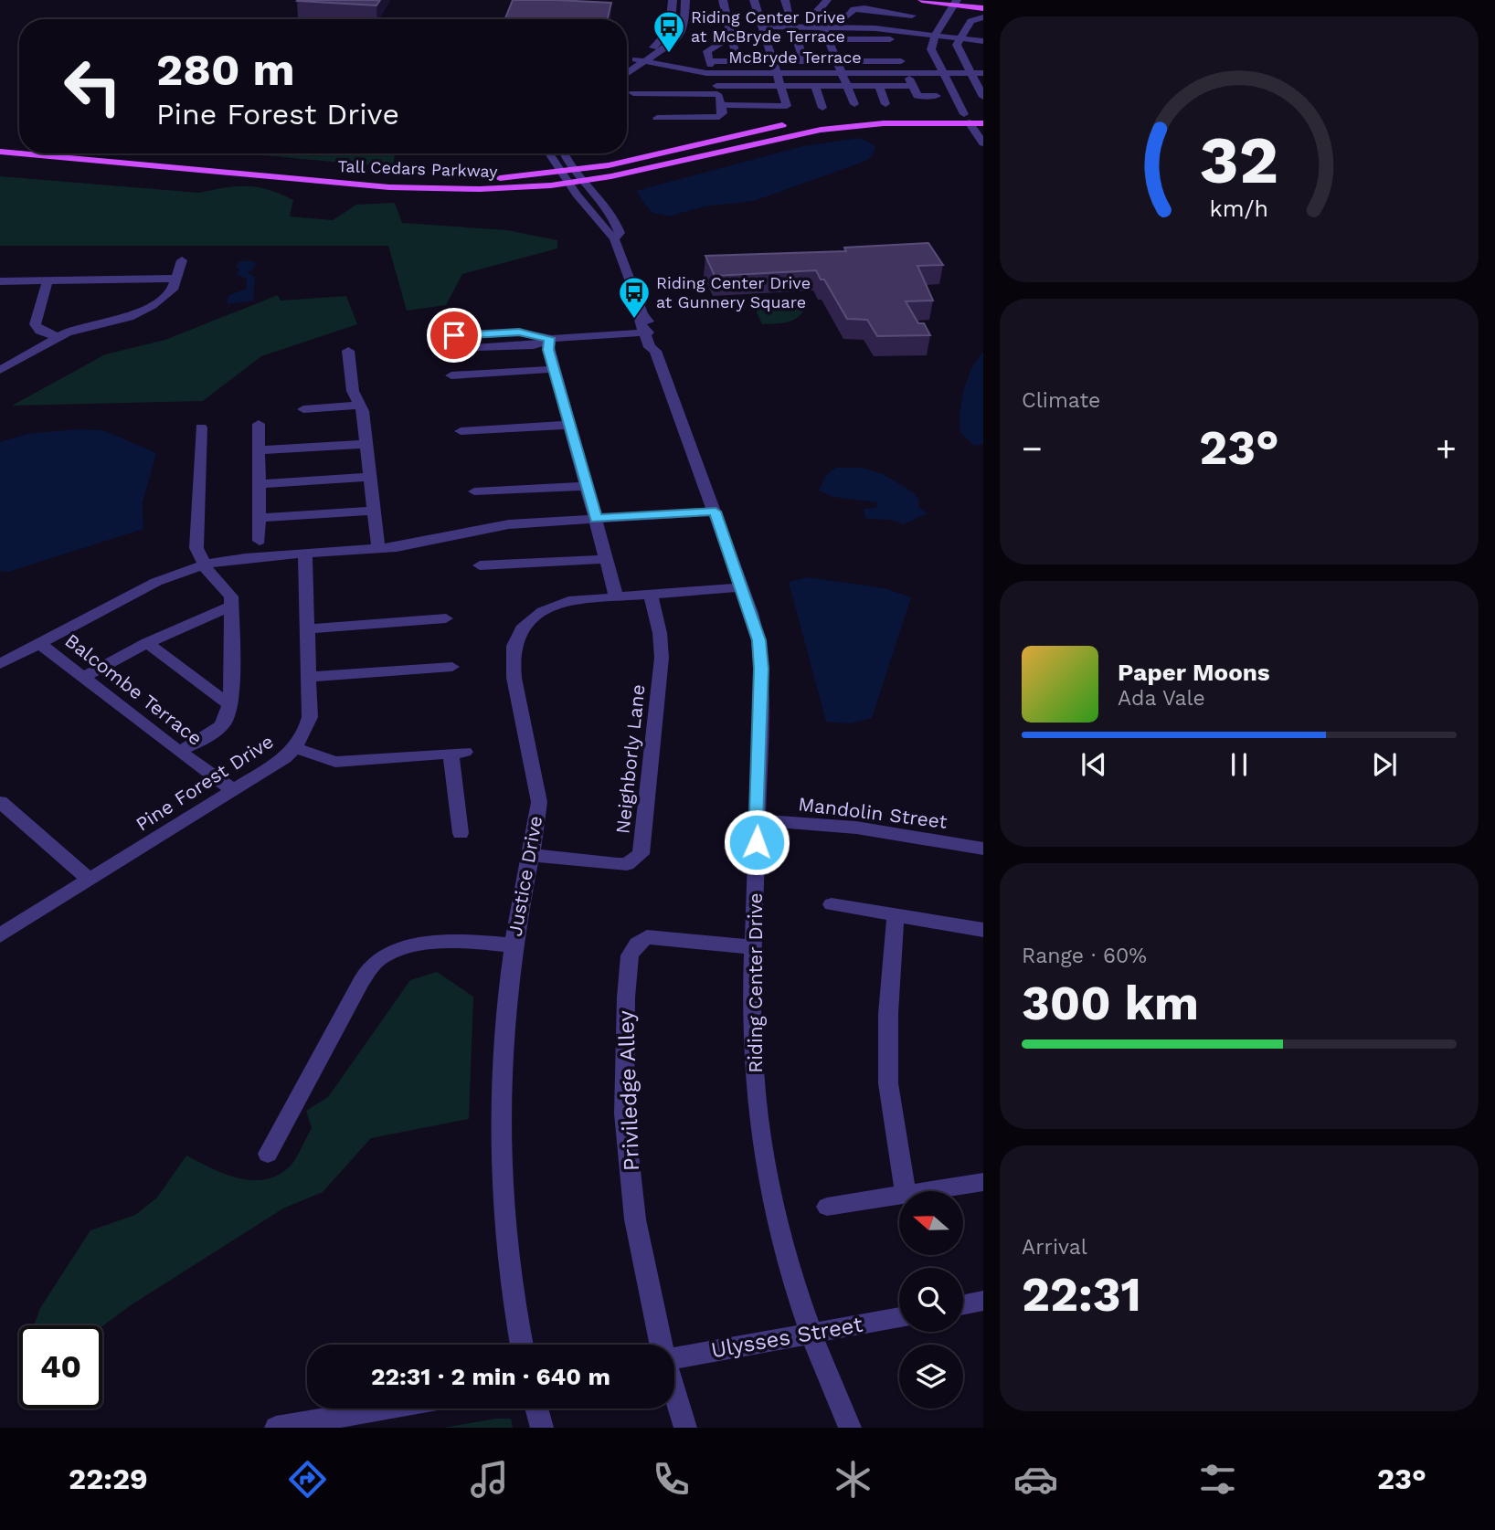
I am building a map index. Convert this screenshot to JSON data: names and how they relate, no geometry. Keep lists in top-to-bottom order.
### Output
{
  "streets": {
    "main road": ["Tall Cedars Parkway"],
    "street": [
      "McBryde Terrace",
      "Balcombe Terrace",
      "Neighborly Lane",
      "Pine Forest Drive",
      "Mandolin Street",
      "Justice Drive",
      "Riding Center Drive",
      "Priviledge Alley",
      "Ulysses Street"
    ]
  },
  "crossings": [
    ["Tall Cedars Parkway", "Riding Center Drive"],
    ["Balcombe Terrace", "Pine Forest Drive"],
    ["Neighborly Lane", "Justice Drive"],
    ["Mandolin Street", "Riding Center Drive"],
    ["Justice Drive", "Riding Center Drive"],
    ["Riding Center Drive", "Priviledge Alley"],
    ["Riding Center Drive", "Ulysses Street"]
  ],
  "places": {
    "bus stop": ["Riding Center Drive at McBryde Terrace", "Riding Center Drive at Gunnery Square"]
  },
  "north": "left",
  "page": {
    "turn": ["280 m", "Pine Forest Drive"],
    "tile": [
      "Climate",
      ["Range · 60%", "300 km"],
      ["Arrival", "22:31"]
    ],
    "heat": ["−", "23°", "+"],
    "song": ["Paper Moons", "Ada Vale"],
    "limit": "40",
    "trip": "22:31 · 2 min · 640 m",
    "tabs": ["22:29", "23°"],
    "gauge": ["32", "km/h"]
  }
}
